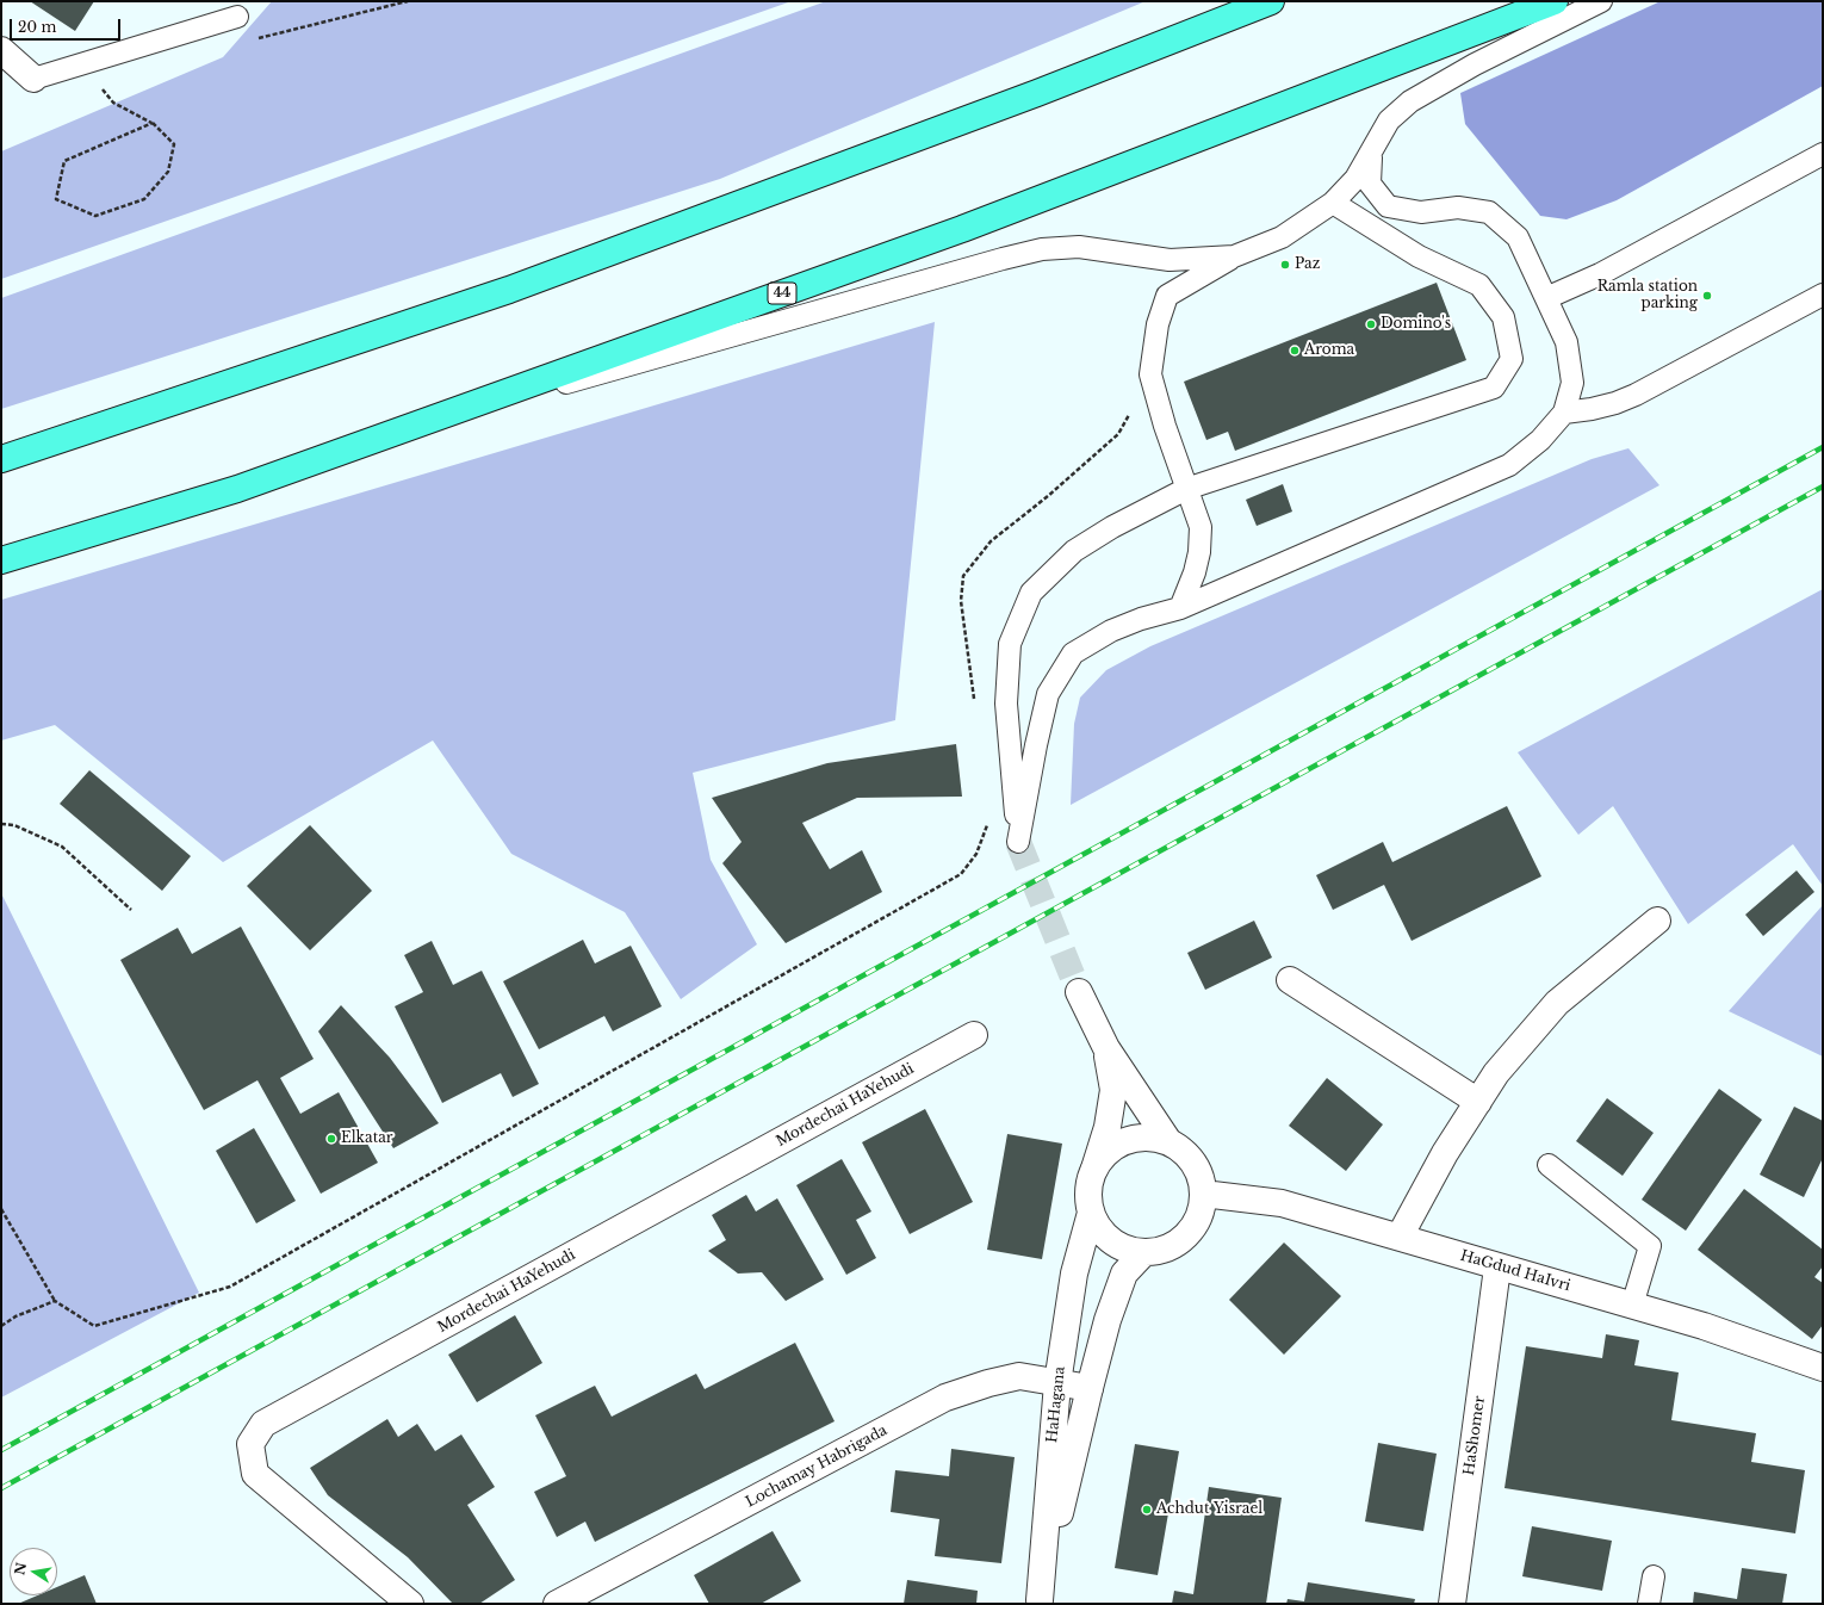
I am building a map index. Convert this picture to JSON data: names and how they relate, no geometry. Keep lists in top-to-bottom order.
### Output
{
  "streets": {
    "highway": ["44"],
    "street": [
      "Mordechai HaYehudi",
      "HaGdud HaIvri",
      "HaHagana",
      "HaShomer",
      "Lochamay Habrigada"
    ]
  },
  "crossings": [
    ["HaGdud HaIvri", "HaHagana"],
    ["HaGdud HaIvri", "HaShomer"],
    ["HaHagana", "Lochamay Habrigada"]
  ],
  "places": [
    "Paz",
    "Ramla station parking",
    "Domino's",
    "Aroma",
    "Elkatar",
    "Achdut Yisrael"
  ],
  "scale_bar": "20 m",
  "north": "left"
}
